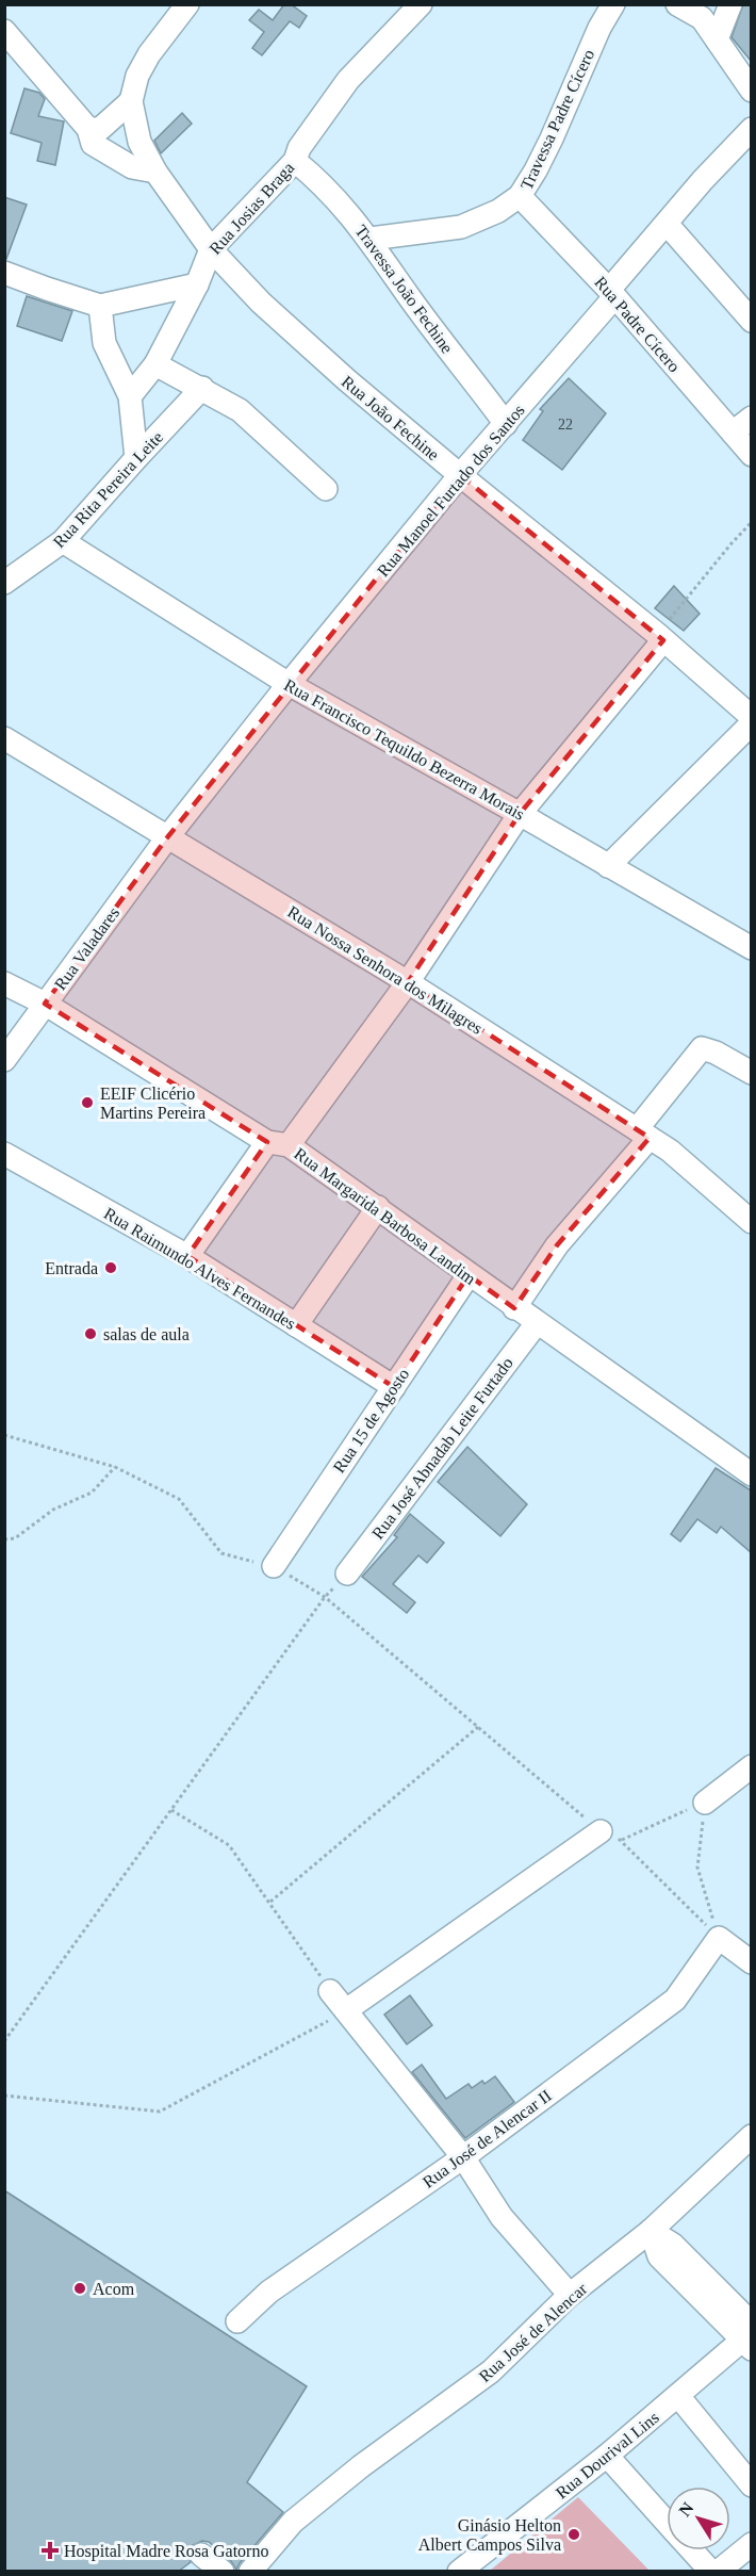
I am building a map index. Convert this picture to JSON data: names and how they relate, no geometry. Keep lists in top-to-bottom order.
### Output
{
  "streets": {
    "street": [
      "Travessa Padre Cícero",
      "Rua Josias Braga",
      "Travessa João Fechine",
      "Rua Padre Cícero",
      "Rua João Fechine",
      "Rua Rita Pereira Leite",
      "Rua Manoel Furtado dos Santos",
      "Rua Francisco Tequildo Bezerra Morais",
      "Rua Valadares",
      "Rua Nossa Senhora dos Milagres",
      "Rua Margarida Barbosa Landim",
      "Rua Raimundo Alves Fernandes",
      "Rua 15 de Agosto",
      "Rua José Abnadab Leite Furtado",
      "Rua José de Alencar II",
      "Rua José de Alencar",
      "Rua Dourival Lins"
    ]
  },
  "crossings": [
    ["Travessa Padre Cícero", "Travessa João Fechine"],
    ["Travessa Padre Cícero", "Rua Padre Cícero"],
    ["Rua Josias Braga", "Travessa João Fechine"],
    ["Rua Josias Braga", "Rua João Fechine"],
    ["Travessa João Fechine", "Rua Manoel Furtado dos Santos"],
    ["Rua Padre Cícero", "Rua Manoel Furtado dos Santos"],
    ["Rua João Fechine", "Rua Manoel Furtado dos Santos"],
    ["Rua Rita Pereira Leite", "Rua Francisco Tequildo Bezerra Morais"],
    ["Rua Manoel Furtado dos Santos", "Rua Francisco Tequildo Bezerra Morais"],
    ["Rua Manoel Furtado dos Santos", "Rua Valadares"],
    ["Rua Manoel Furtado dos Santos", "Rua Nossa Senhora dos Milagres"],
    ["Rua Valadares", "Rua Nossa Senhora dos Milagres"],
    ["Rua Valadares", "Rua Margarida Barbosa Landim"],
    ["Rua Margarida Barbosa Landim", "Rua 15 de Agosto"],
    ["Rua Margarida Barbosa Landim", "Rua José Abnadab Leite Furtado"],
    ["Rua Raimundo Alves Fernandes", "Rua 15 de Agosto"]
  ],
  "places": {
    "other": [
      "EEIF Clicério Martins Pereira",
      "Entrada",
      "salas de aula",
      "Acom",
      "Ginásio Helton Albert Campos Silva"
    ],
    "health": ["Hospital Madre Rosa Gatorno"]
  },
  "house_numbers": ["22"],
  "north": "top left"
}
